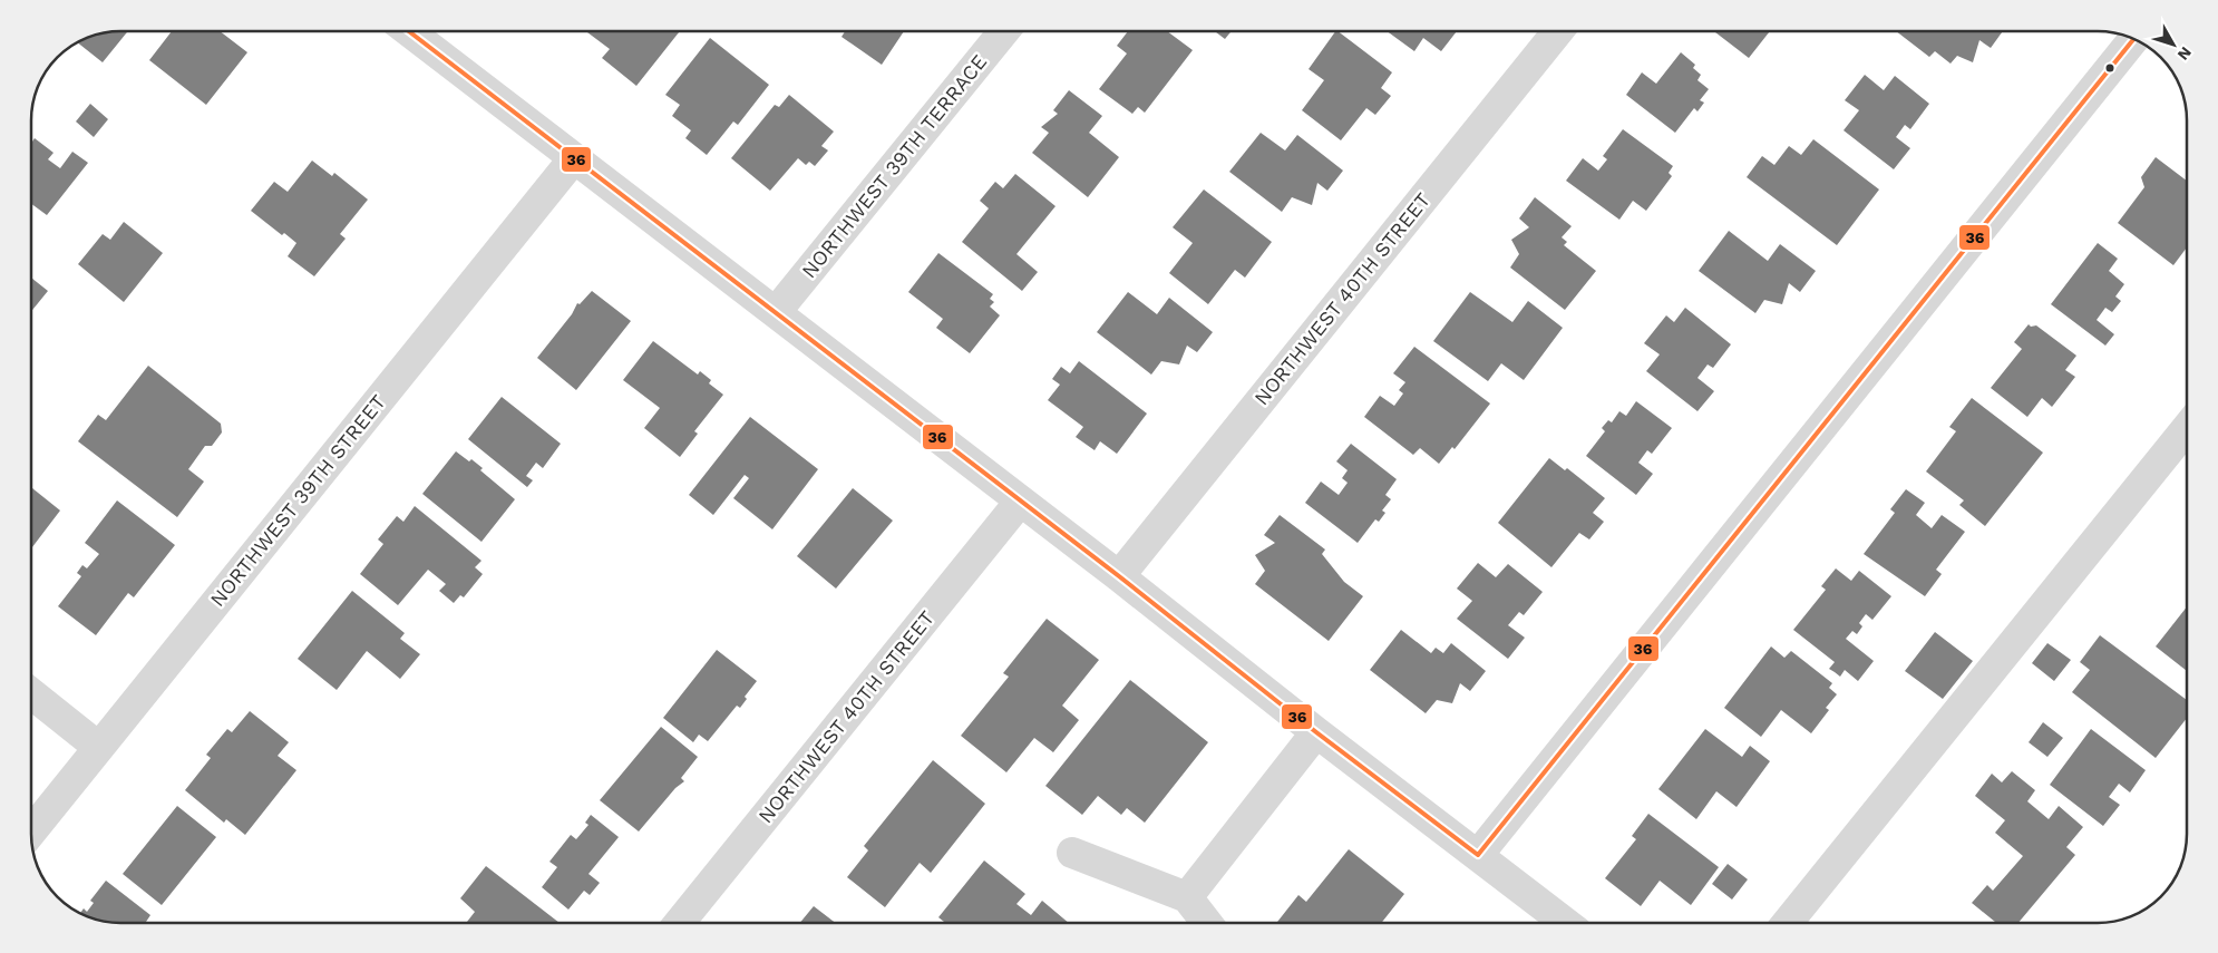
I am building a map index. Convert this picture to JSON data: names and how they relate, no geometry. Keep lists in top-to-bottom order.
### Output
{
  "streets": {
    "street": ["NORTHWEST 39TH TERRACE", "NORTHWEST 40TH STREET", "NORTHWEST 39TH STREET"]
  },
  "lines": ["transit line 36"],
  "north": "bottom right"
}
